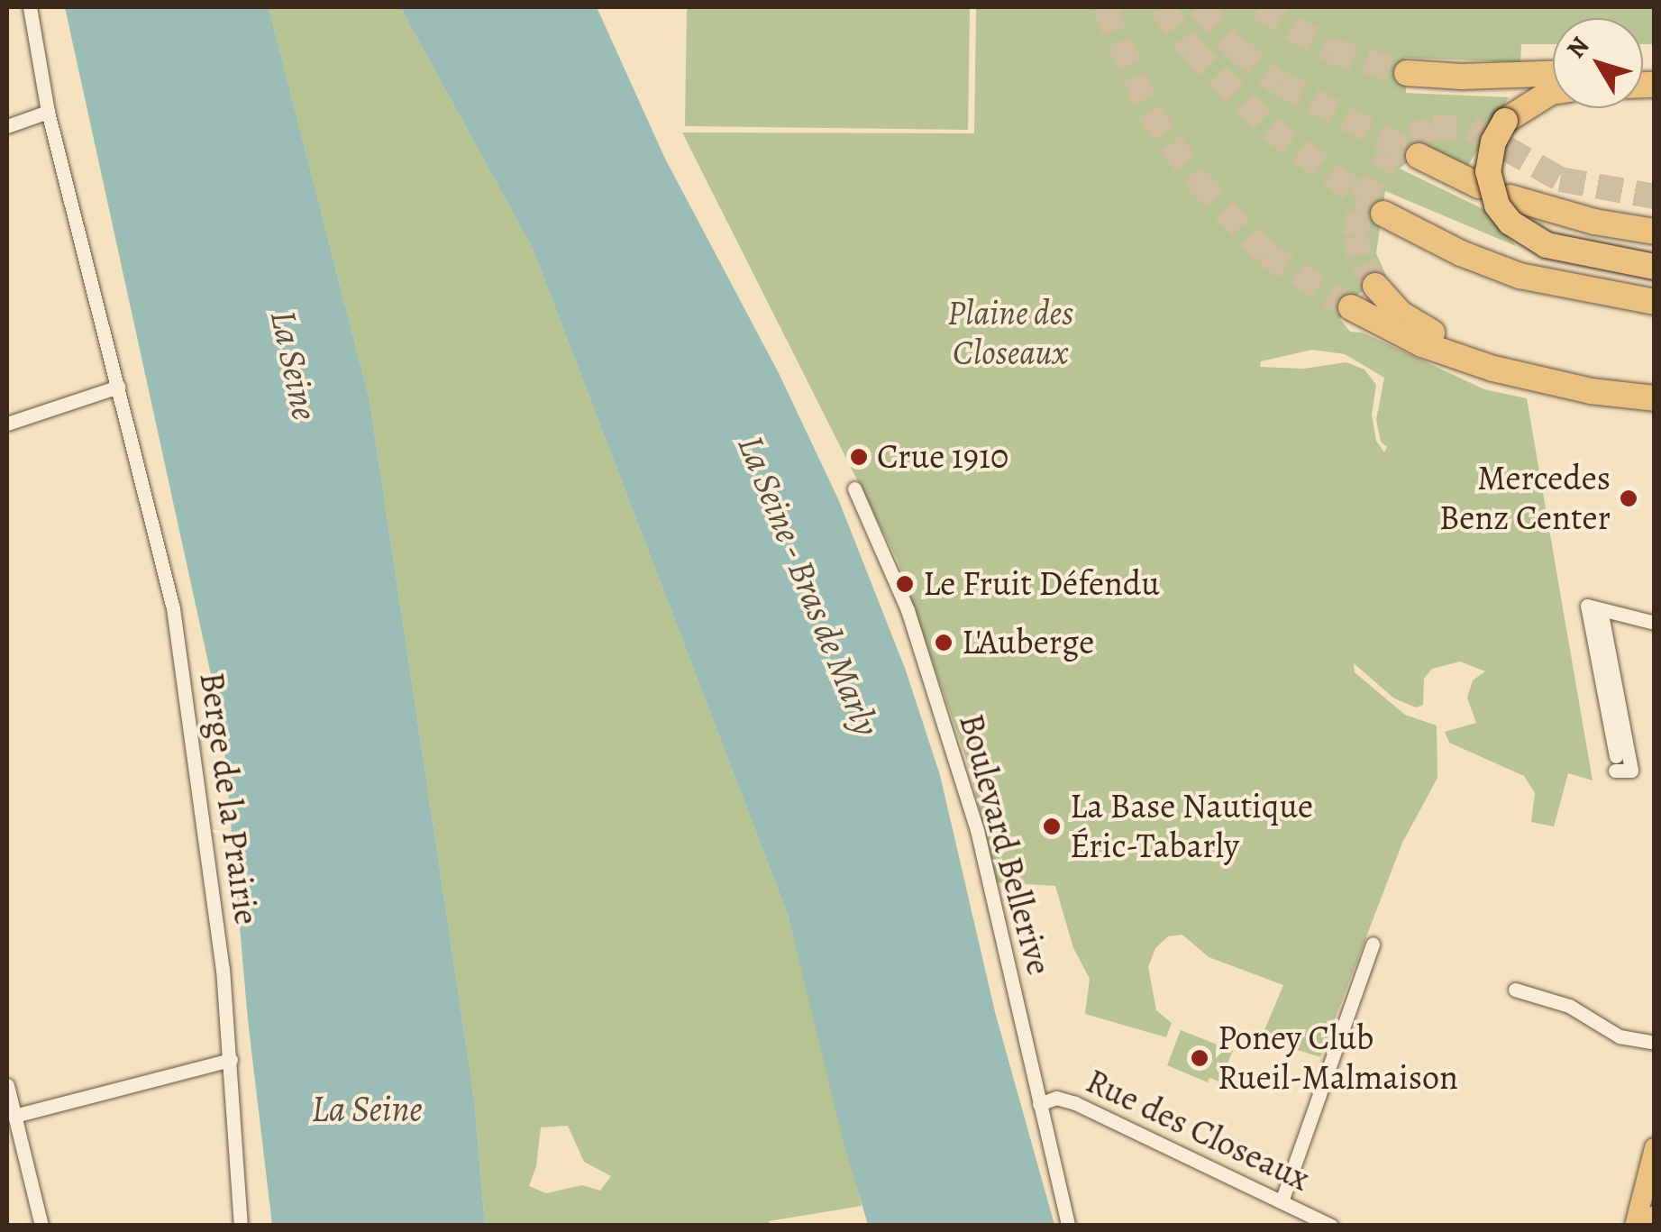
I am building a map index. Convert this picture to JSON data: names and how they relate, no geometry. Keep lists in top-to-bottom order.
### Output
{
  "streets": {
    "street": ["Berge de la Prairie", "Boulevard Bellerive", "Rue des Closeaux"]
  },
  "crossings": [
    ["Boulevard Bellerive", "Rue des Closeaux"]
  ],
  "water": ["La Seine", "La Seine - Bras de Marly"],
  "parks": ["Plaine des Closeaux"],
  "places": [
    "Crue 1910",
    "Mercedes Benz Center",
    "Le Fruit Défendu",
    "L'Auberge",
    "La Base Nautique Éric-Tabarly",
    "Poney Club Rueil-Malmaison"
  ],
  "north": "top left"
}
